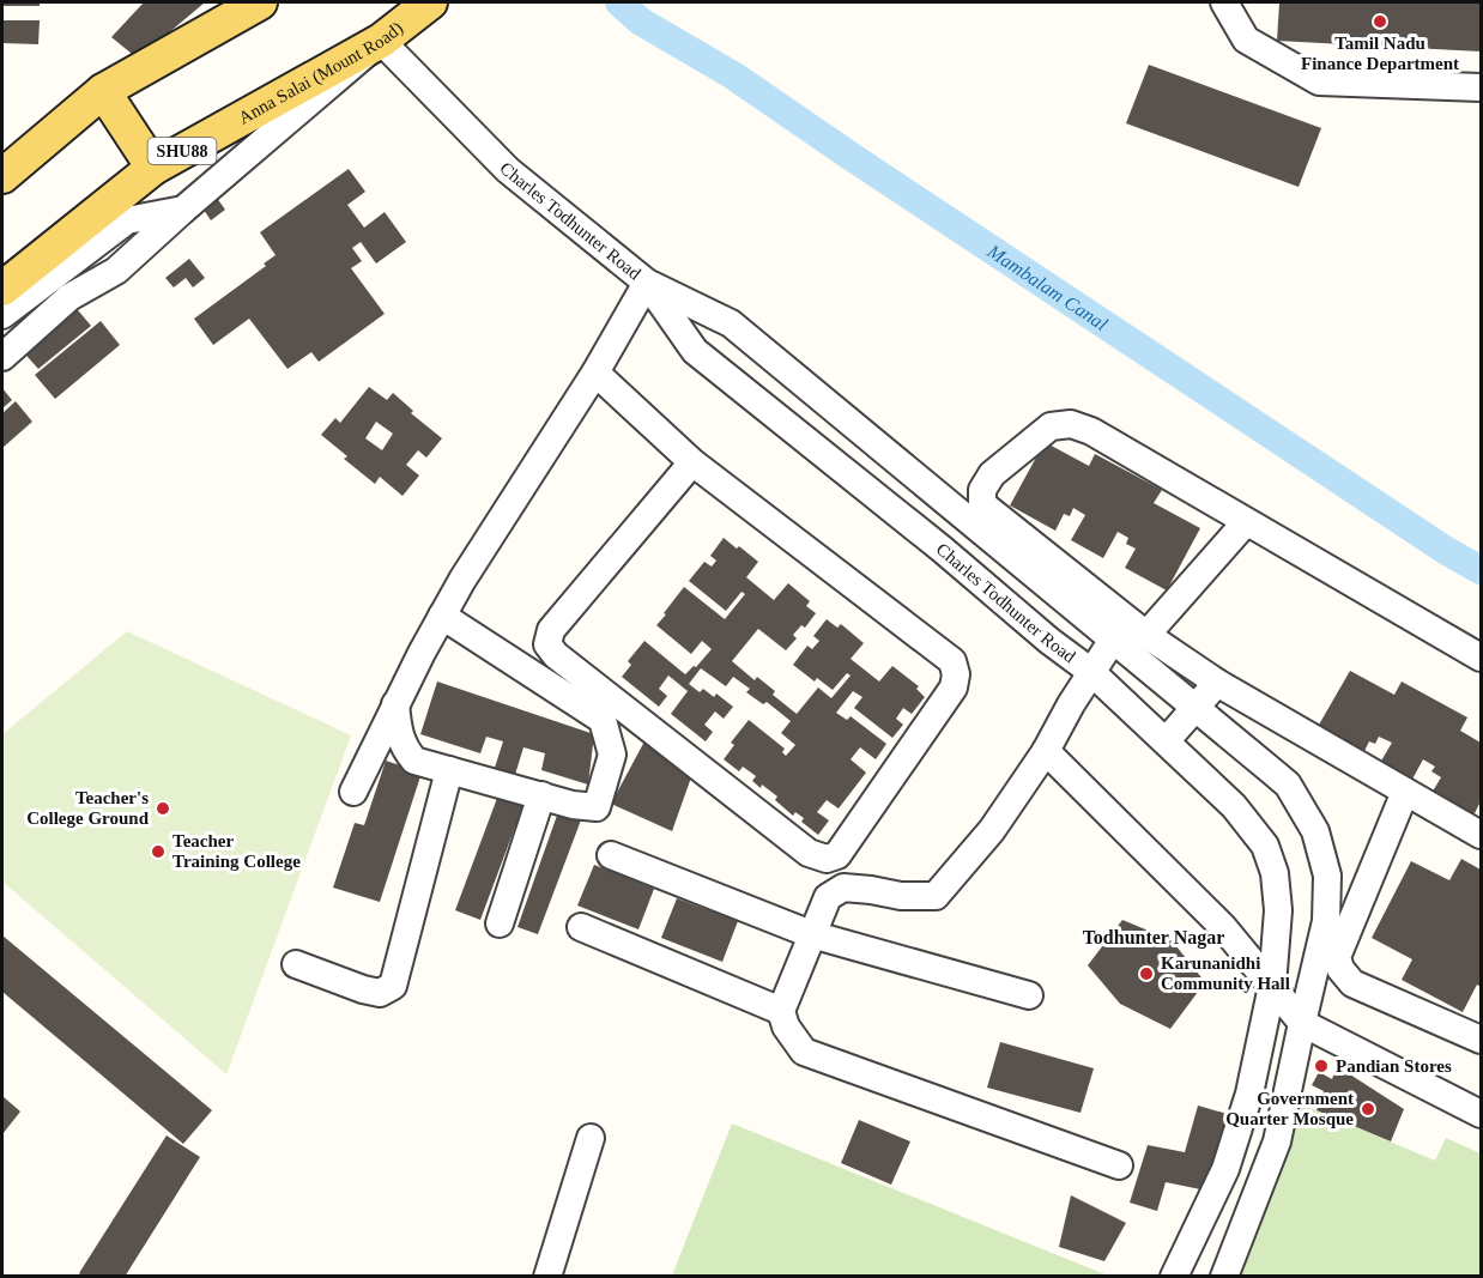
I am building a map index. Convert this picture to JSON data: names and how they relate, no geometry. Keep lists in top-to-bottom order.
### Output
{
  "streets": {
    "main road": ["Anna Salai (Mount Road)", "SHU88"],
    "street": ["Charles Todhunter Road"]
  },
  "crossings": [
    ["Anna Salai (Mount Road)", "Charles Todhunter Road"]
  ],
  "districts": ["Todhunter Nagar"],
  "water": ["Mambalam Canal"],
  "places": [
    "Tamil Nadu Finance Department",
    "Teacher's College Ground",
    "Teacher Training College",
    "Karunanidhi Community Hall",
    "Pandian Stores",
    "Government Quarter Mosque"
  ]
}
